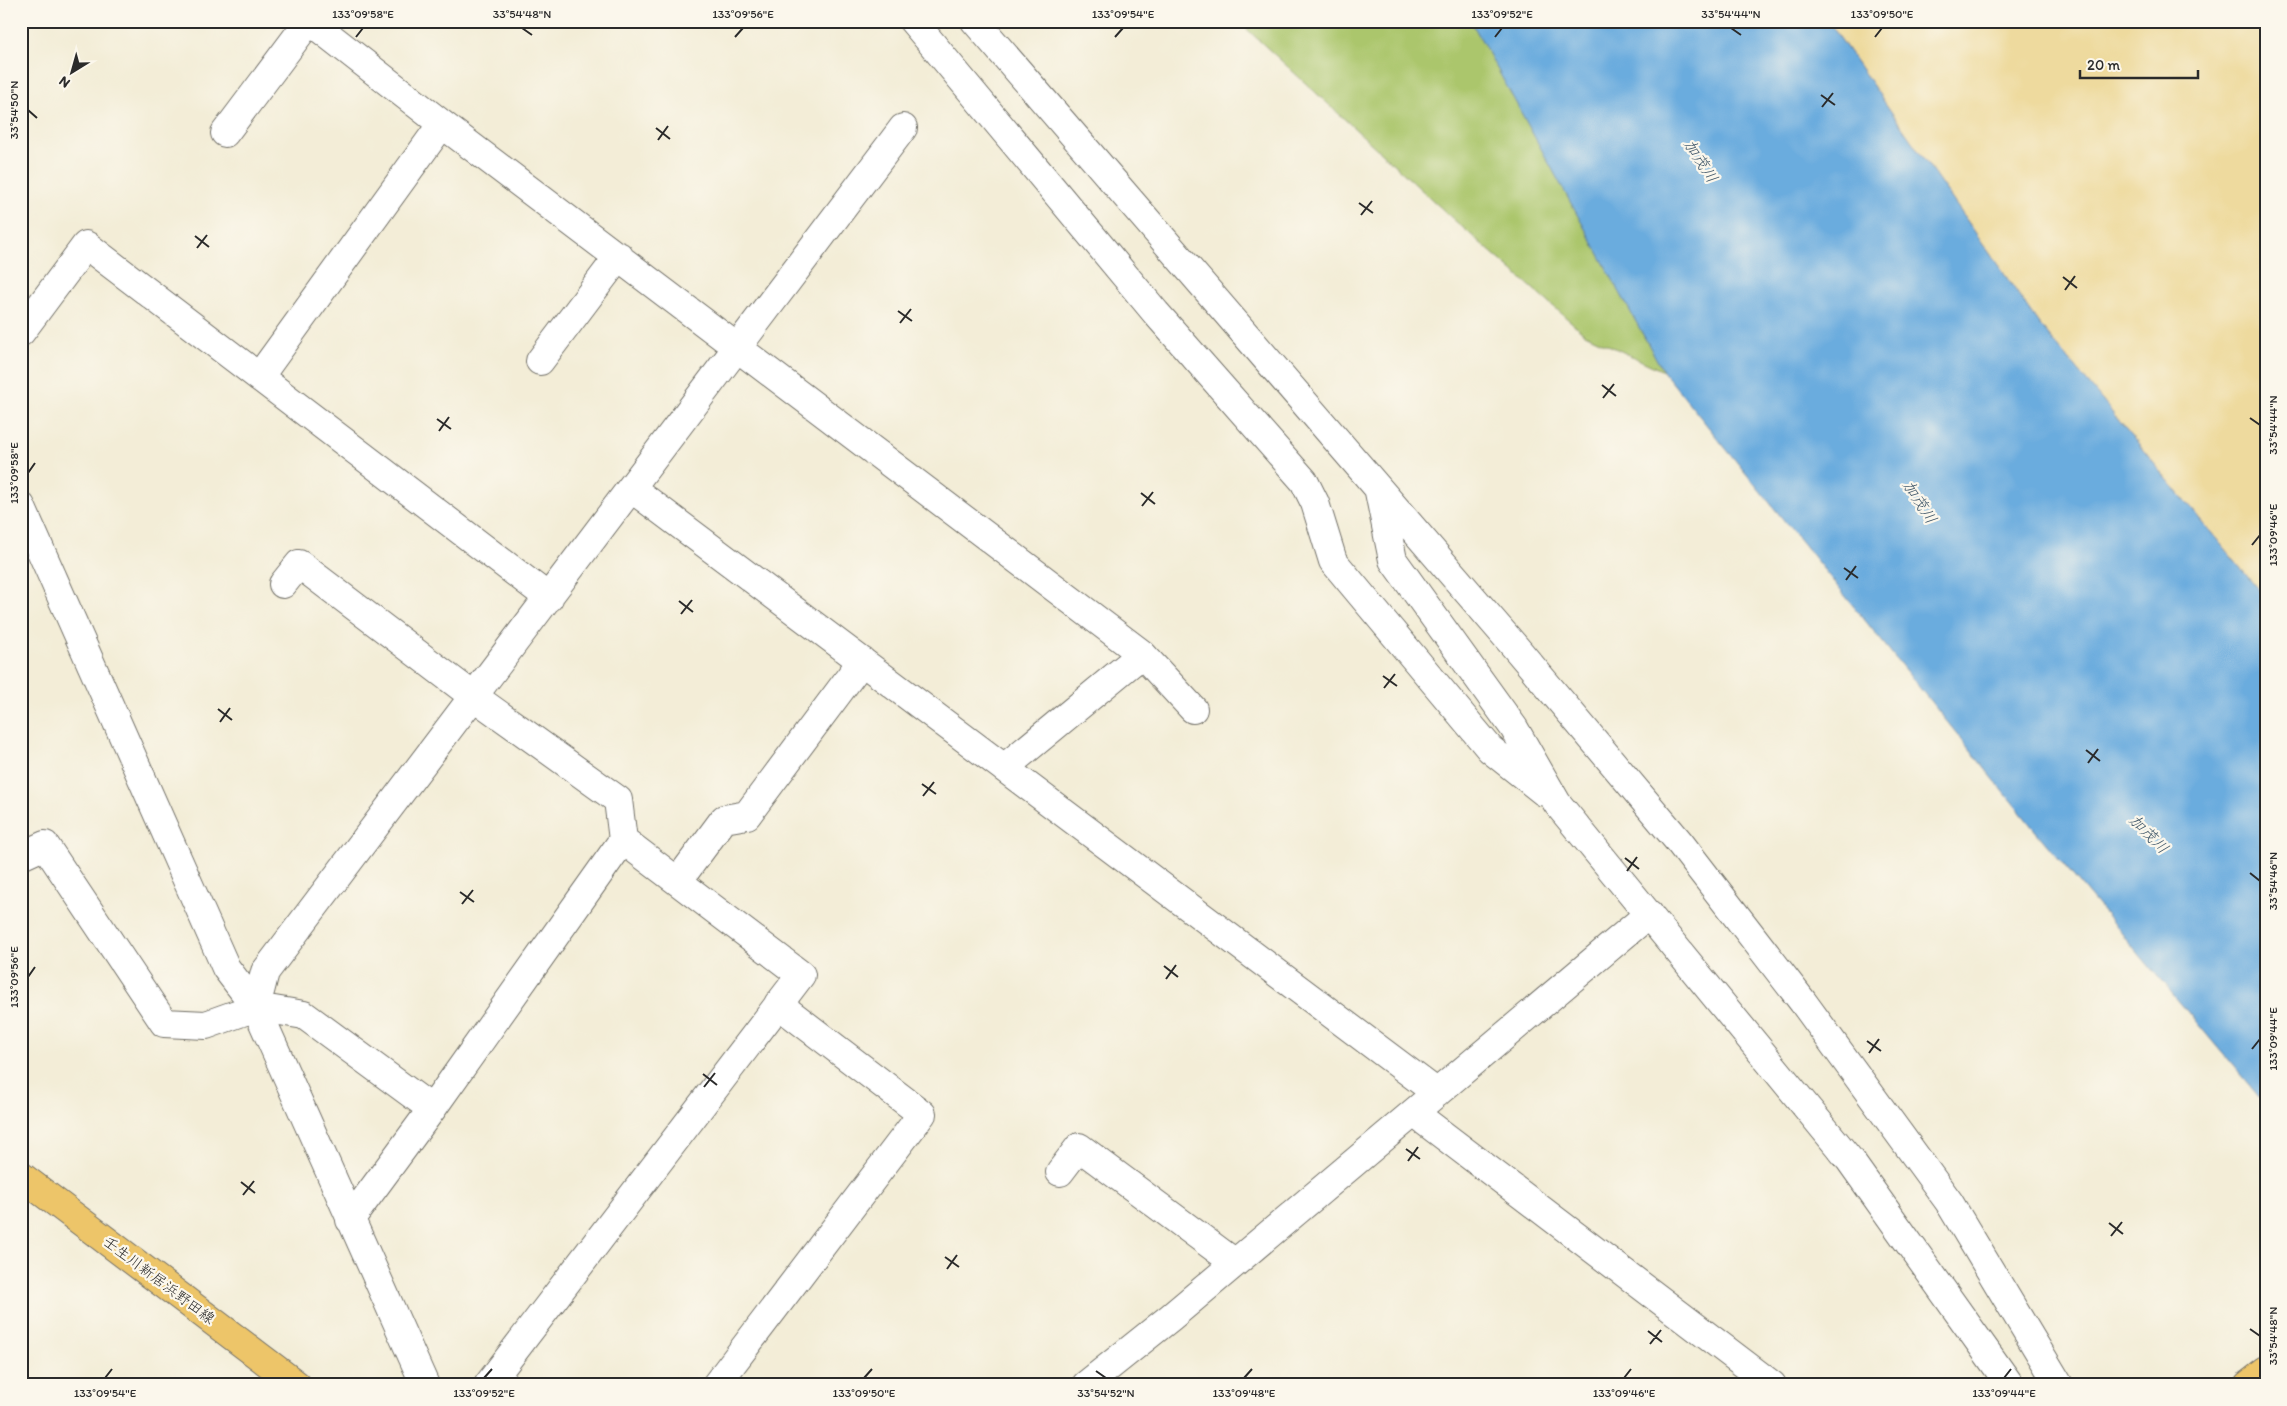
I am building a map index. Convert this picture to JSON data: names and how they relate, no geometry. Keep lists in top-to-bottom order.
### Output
{
  "streets": {
    "main road": ["壬生川新居浜野田線"]
  },
  "water": ["加茂川"],
  "scale_bar": "20 m",
  "north": "bottom left",
  "coordinates": [
    "133°09'58\"E",
    "33°54'48\"N",
    "133°09'56\"E",
    "133°09'54\"E",
    "133°09'52\"E",
    "33°54'44\"N",
    "133°09'50\"E",
    "33°54'50\"N",
    "133°09'46\"E",
    "33°54'46\"N",
    "133°09'44\"E",
    "33°54'52\"N",
    "133°09'48\"E"
  ]
}
